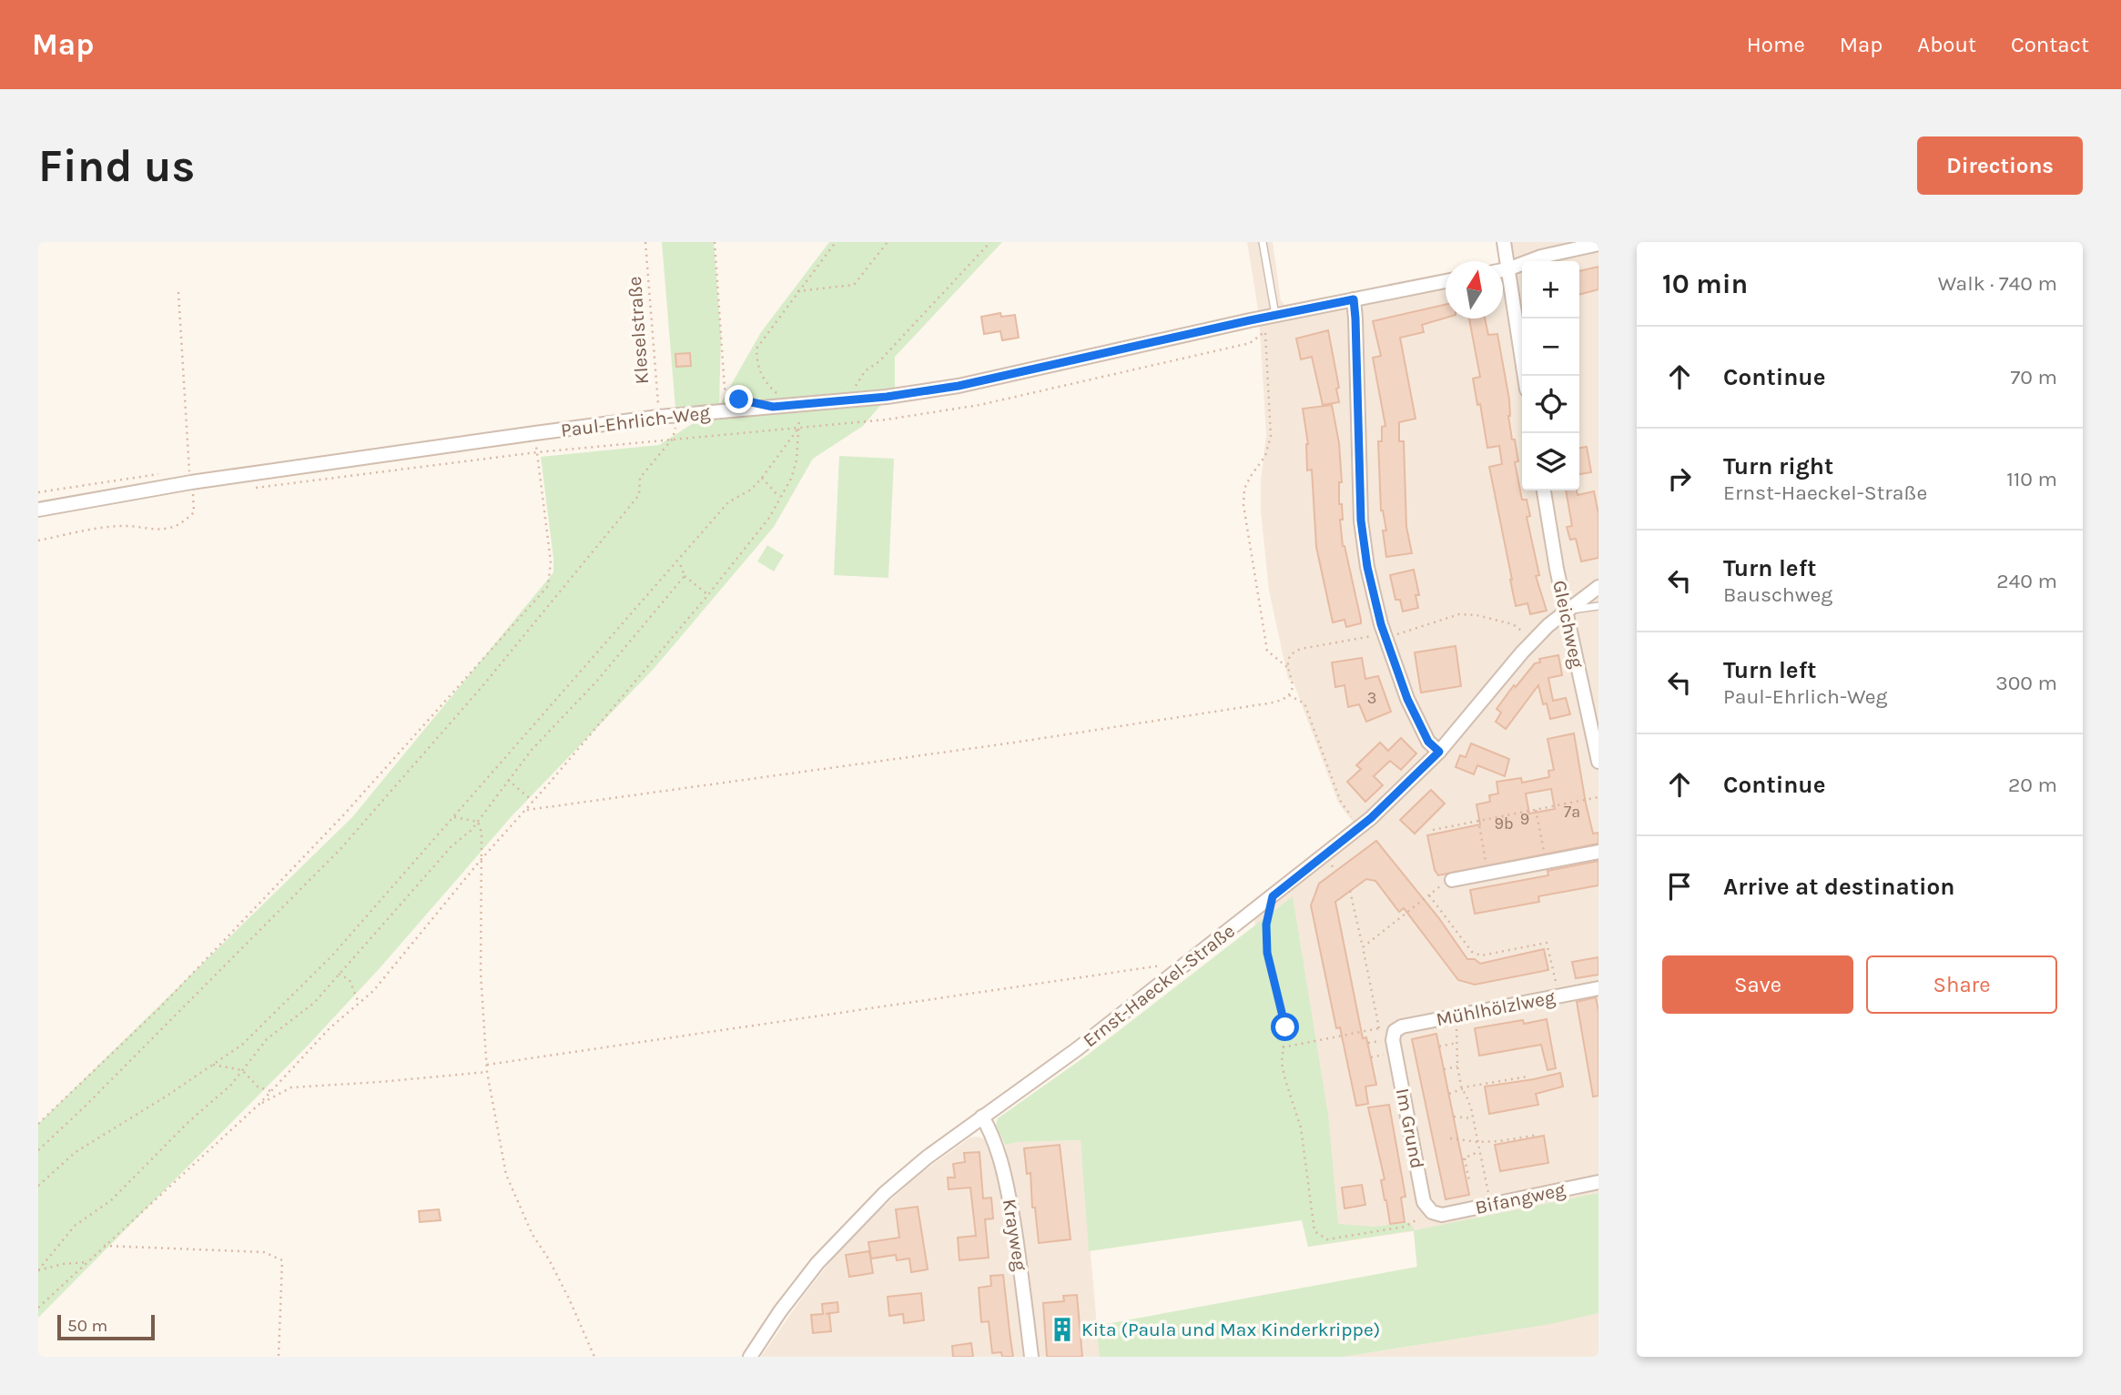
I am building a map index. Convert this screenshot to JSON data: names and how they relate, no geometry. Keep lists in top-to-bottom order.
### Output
{
  "streets": {
    "street": [
      "Paul-Ehrlich-Weg",
      "Gleichweg",
      "Ernst-Haeckel-Straße",
      "Mühlhölzlweg",
      "Im Grund",
      "Bifangweg",
      "Krayweg"
    ],
    "path": ["Kleselstraße"]
  },
  "crossings": [
    ["Kleselstraße", "Paul-Ehrlich-Weg"],
    ["Gleichweg", "Ernst-Haeckel-Straße"],
    ["Ernst-Haeckel-Straße", "Krayweg"],
    ["Mühlhölzlweg", "Im Grund"],
    ["Im Grund", "Bifangweg"]
  ],
  "places": {
    "building": ["Kita (Paula und Max Kinderkrippe)"]
  },
  "house_numbers": [
    "3",
    "7a",
    "9",
    "9b"
  ],
  "scale_bar": "50 m",
  "north": "top",
  "page": {
    "header": "Map",
    "nav": [
      "Home",
      "Map",
      "About",
      "Contact"
    ],
    "buttons": [
      "Directions",
      ["Save", "Share"]
    ],
    "title": "Find us",
    "heading": ["10 min", "Walk · 740 m"],
    "map_buttons": ["+", "−"],
    "list": [
      ["Continue", "70 m"],
      ["Turn right", "Ernst-Haeckel-Straße", "110 m"],
      ["Turn left", "Bauschweg", "240 m"],
      ["Turn left", "Paul-Ehrlich-Weg", "300 m"],
      ["Continue", "20 m"],
      "Arrive at destination"
    ],
    "scale": "50 m"
  }
}
